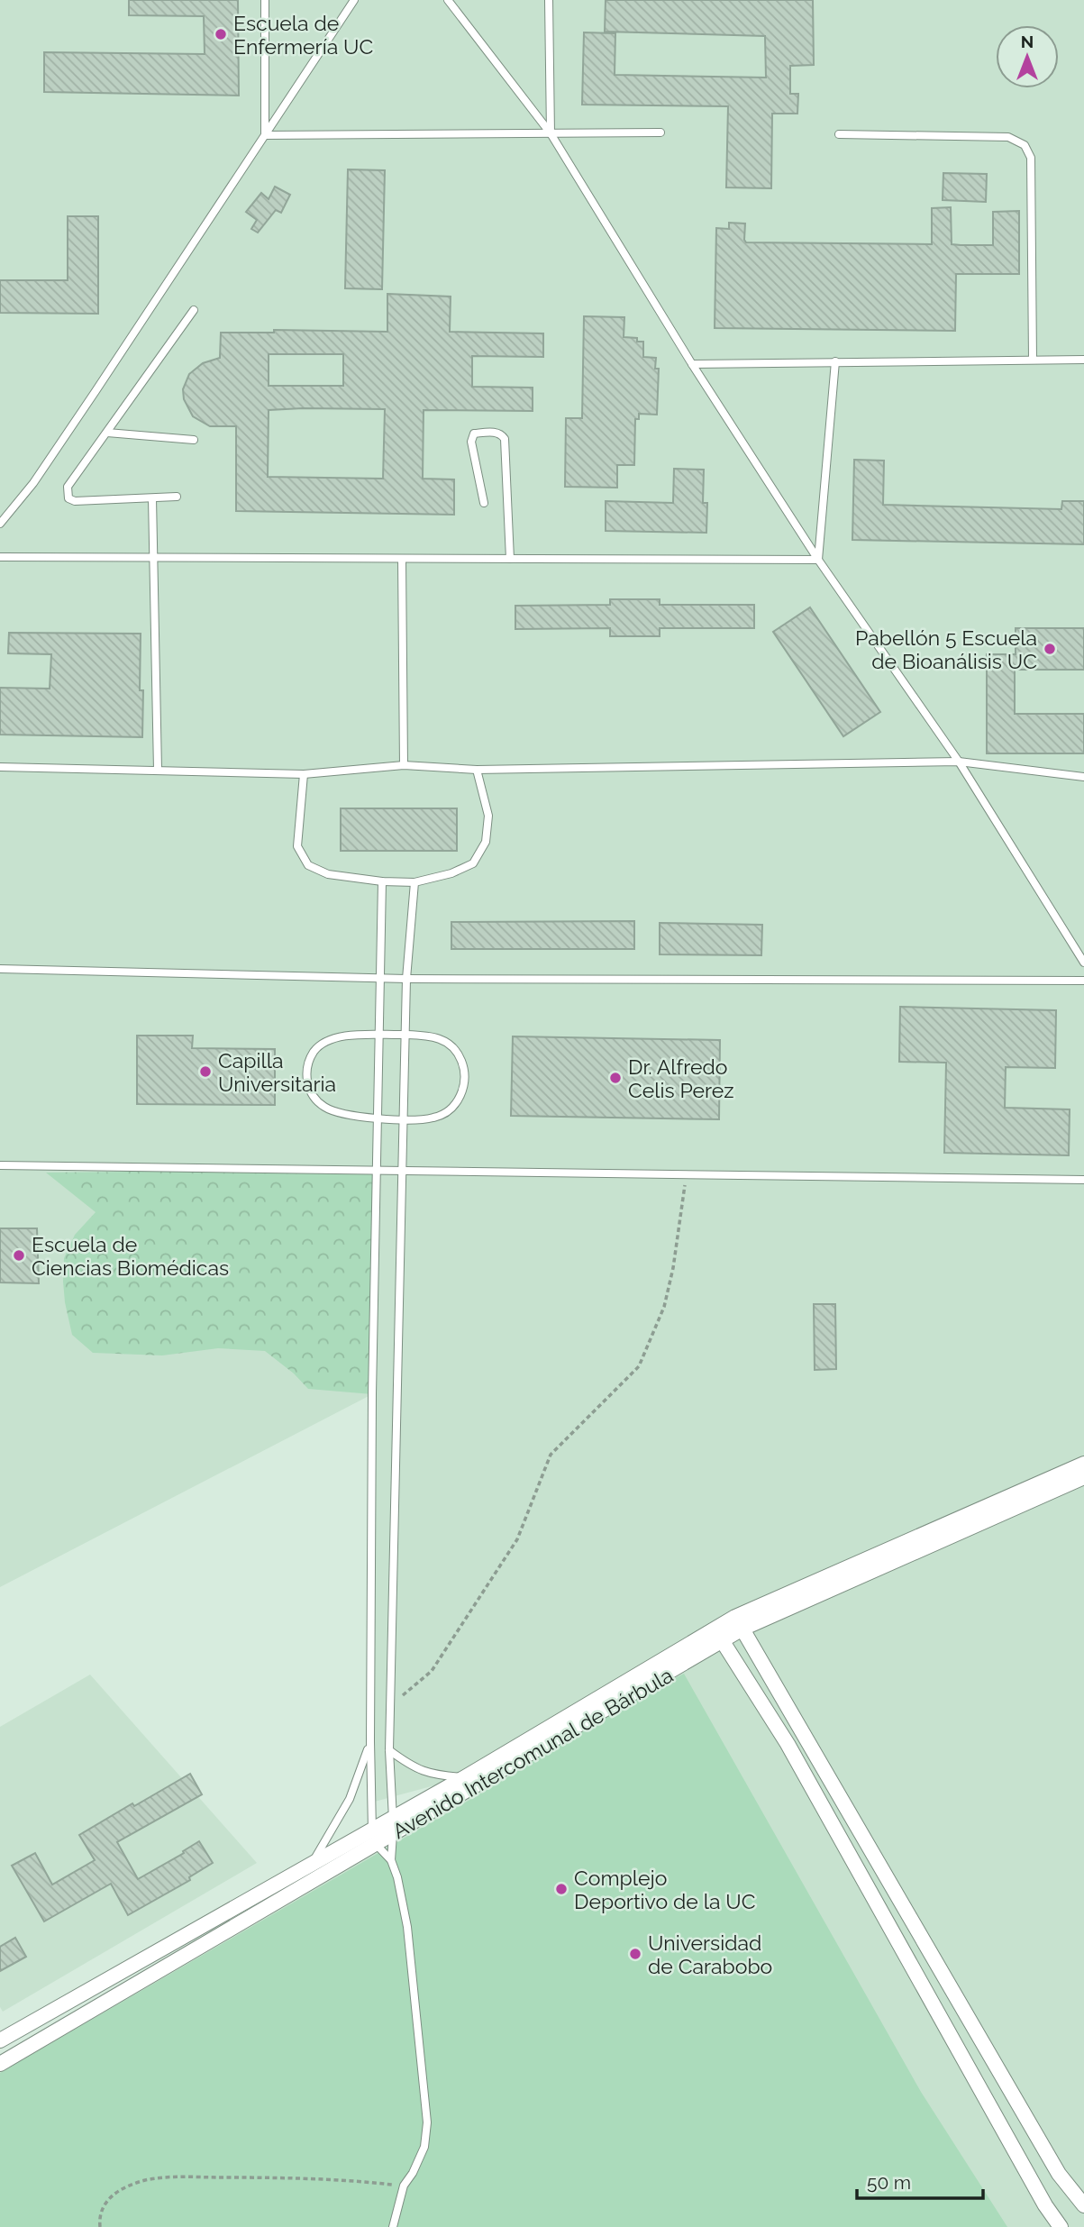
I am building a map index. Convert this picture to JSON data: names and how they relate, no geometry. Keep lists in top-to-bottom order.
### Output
{
  "streets": {
    "street": ["Avenido Intercomunal de Bárbula"]
  },
  "places": [
    "Escuela de Enfermería UC",
    "Pabellón 5 Escuela de Bioanálisis UC",
    "Capilla Universitaria",
    "Dr. Alfredo Celis Perez",
    "Escuela de Ciencias Biomédicas",
    "Complejo Deportivo de la UC",
    "Universidad de Carabobo"
  ],
  "scale_bar": "50 m",
  "north": "top"
}
